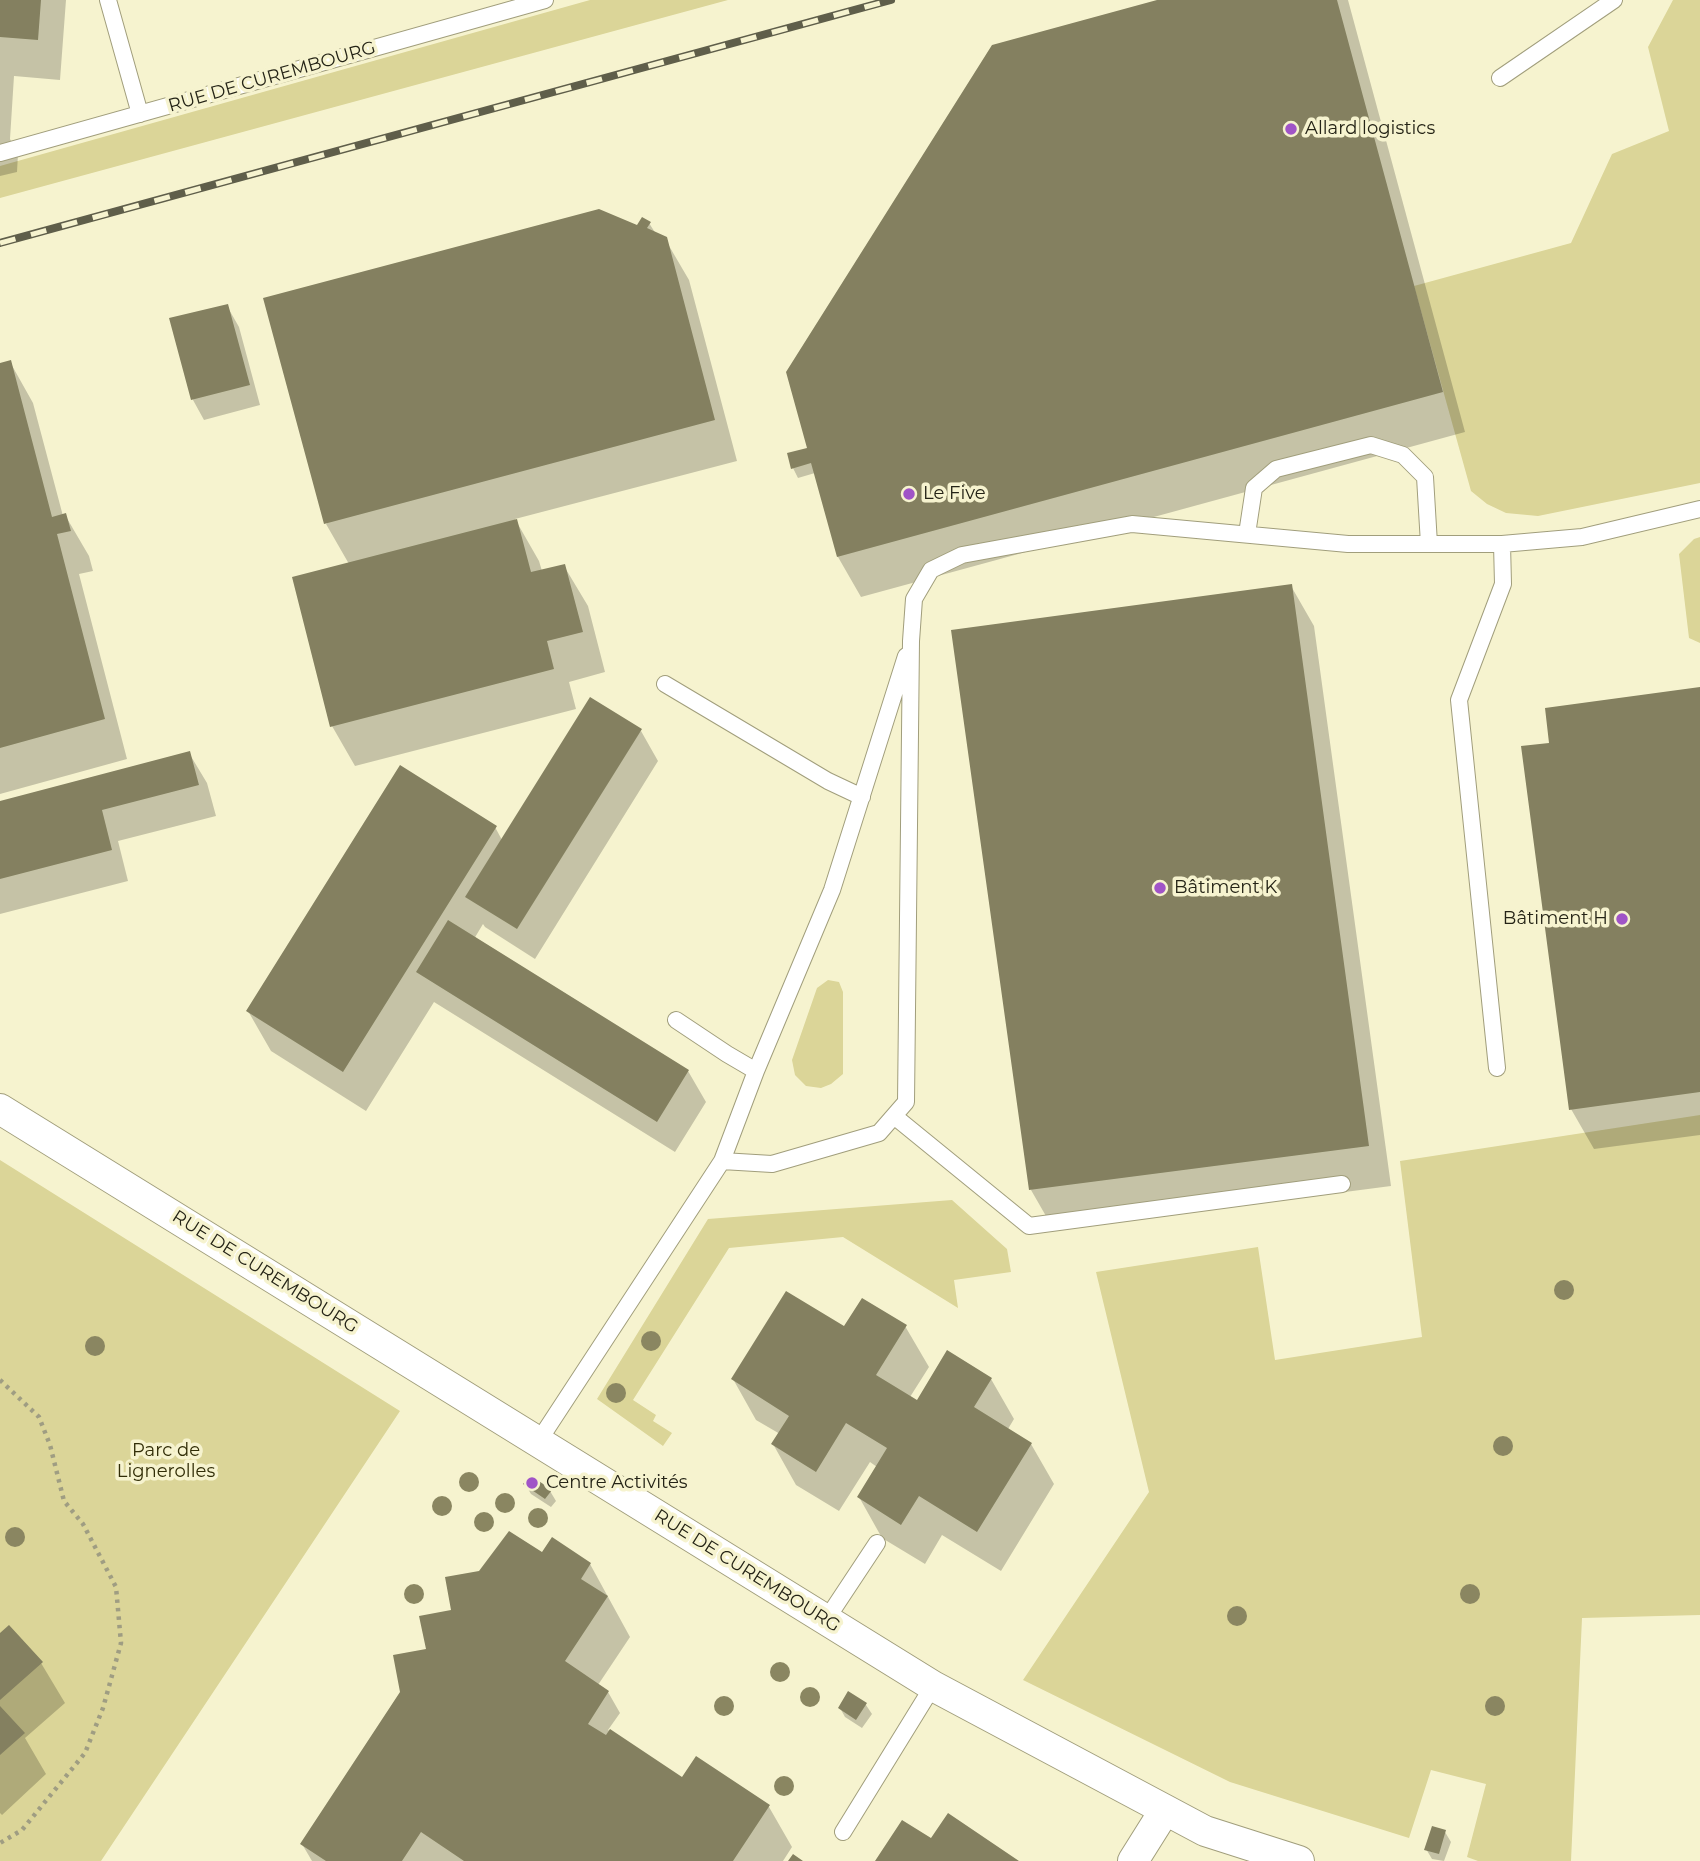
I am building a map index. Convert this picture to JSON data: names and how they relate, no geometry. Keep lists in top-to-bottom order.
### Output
{
  "streets": {
    "street": ["RUE DE CUREMBOURG"]
  },
  "parks": ["Parc de Lignerolles"],
  "places": [
    "Allard logistics",
    "Le Five",
    "Bâtiment K",
    "Bâtiment H",
    "Centre Activités"
  ]
}
